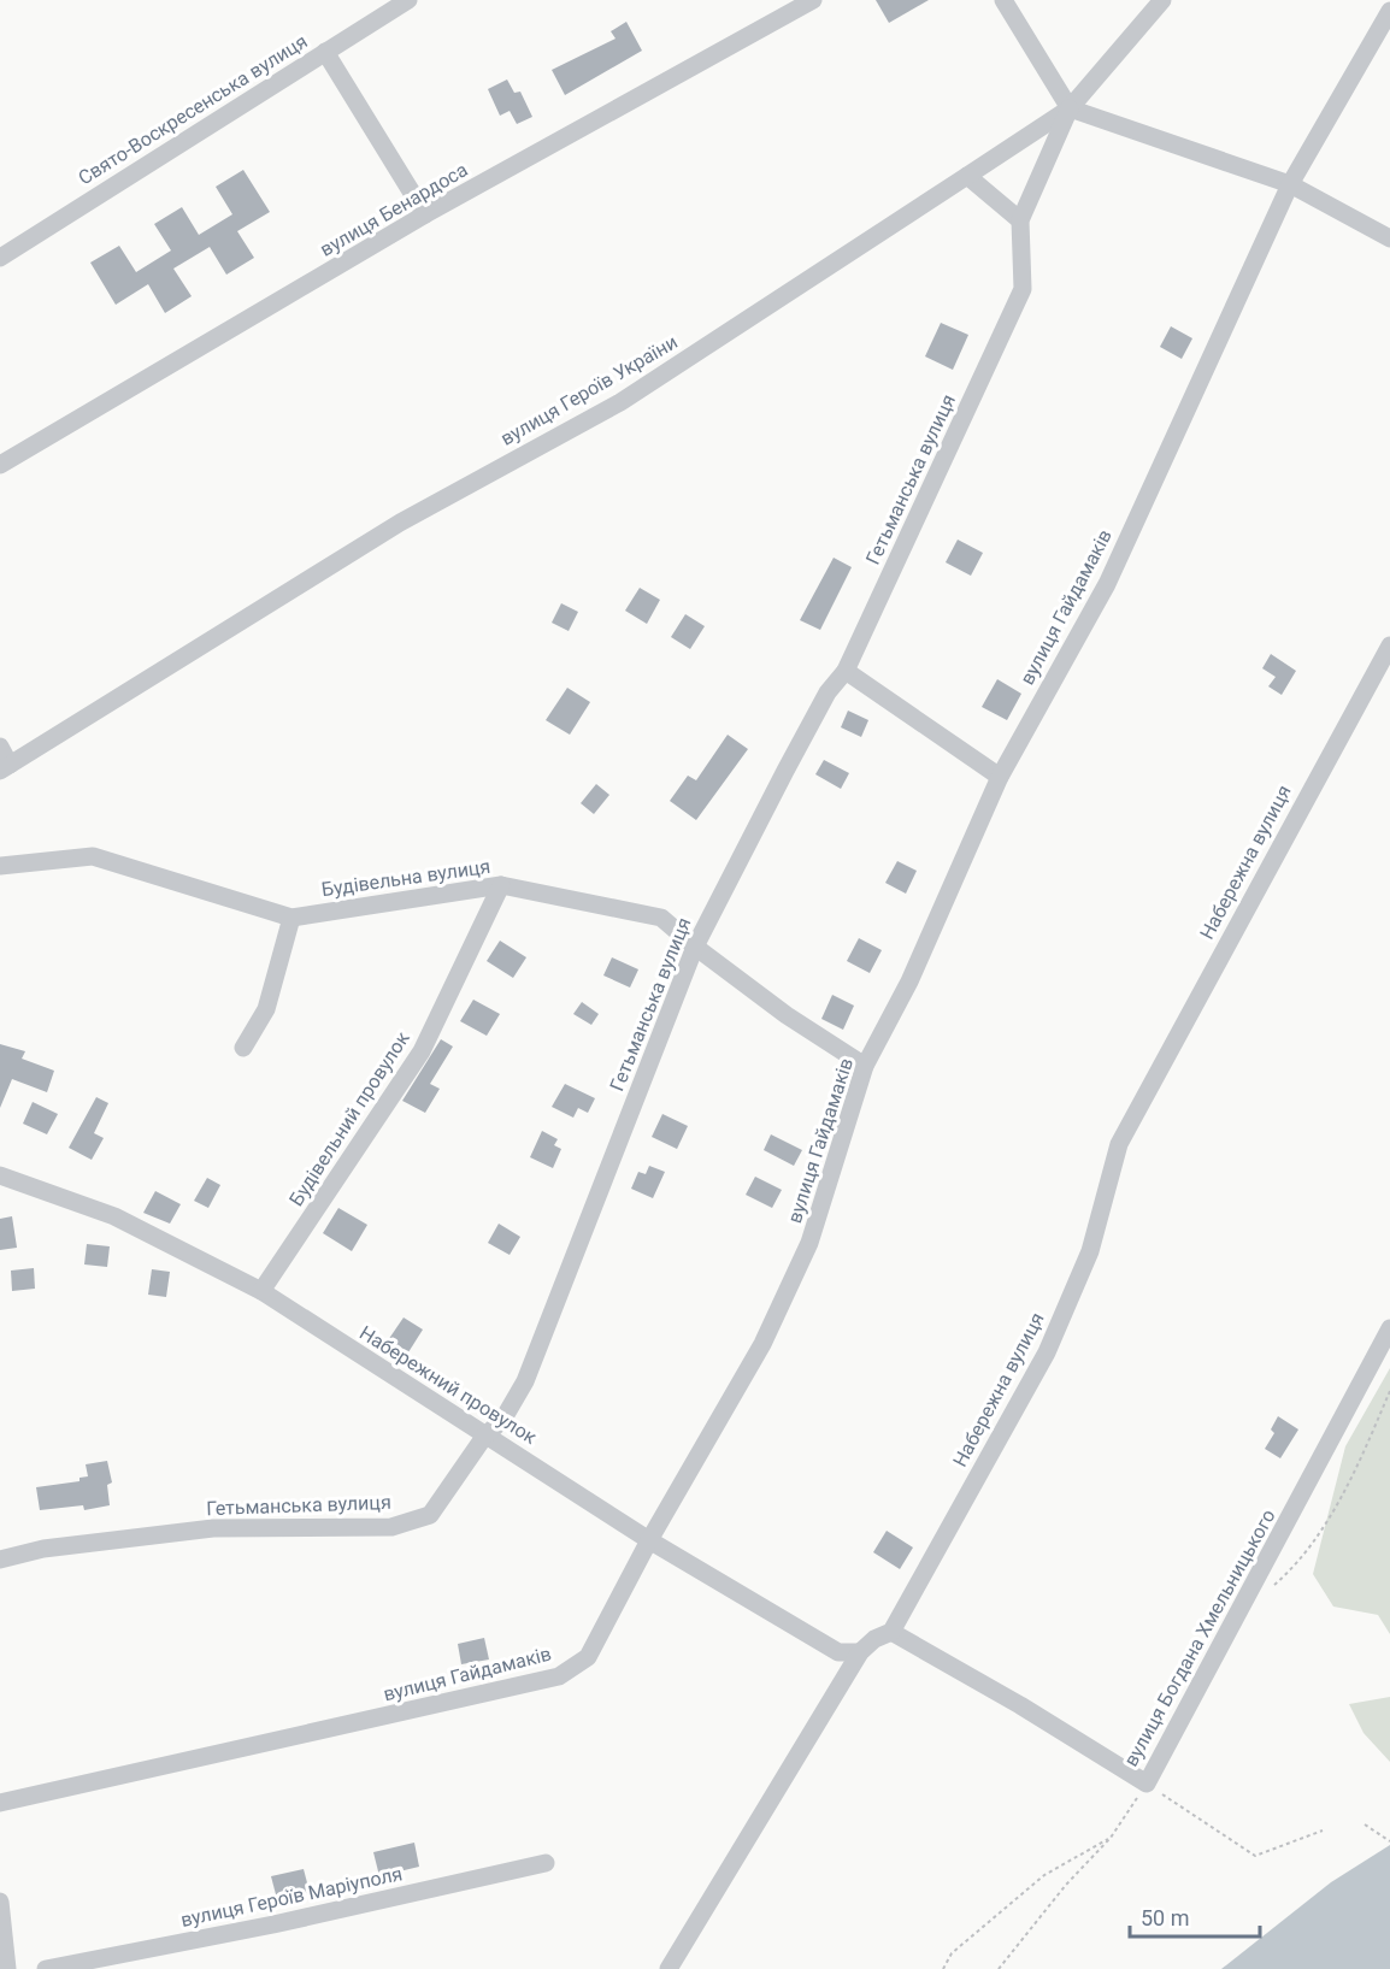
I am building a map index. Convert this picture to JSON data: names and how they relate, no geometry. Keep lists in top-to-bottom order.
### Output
{
  "streets": {
    "street": [
      "Свято-Воскресенська вулиця",
      "вулиця Бенардоса",
      "вулиця Героїв України",
      "Гетьманська вулиця",
      "вулиця Гайдамаків",
      "Набережна вулиця",
      "Будівельна вулиця",
      "Будівельний провулок",
      "Набережний провулок",
      "вулиця Богдана Хмельницького",
      "вулиця Героїв Маріуполя"
    ]
  },
  "crossings": [
    ["вулиця Героїв України", "Гетьманська вулиця"],
    ["Гетьманська вулиця", "Будівельна вулиця"],
    ["Гетьманська вулиця", "Набережний провулок"],
    ["вулиця Гайдамаків", "Будівельна вулиця"],
    ["вулиця Гайдамаків", "Набережний провулок"],
    ["Набережна вулиця", "Набережний провулок"],
    ["Набережна вулиця", "вулиця Богдана Хмельницького"],
    ["Будівельна вулиця", "Будівельний провулок"],
    ["Будівельний провулок", "Набережний провулок"]
  ],
  "scale_bar": "50 m"
}
